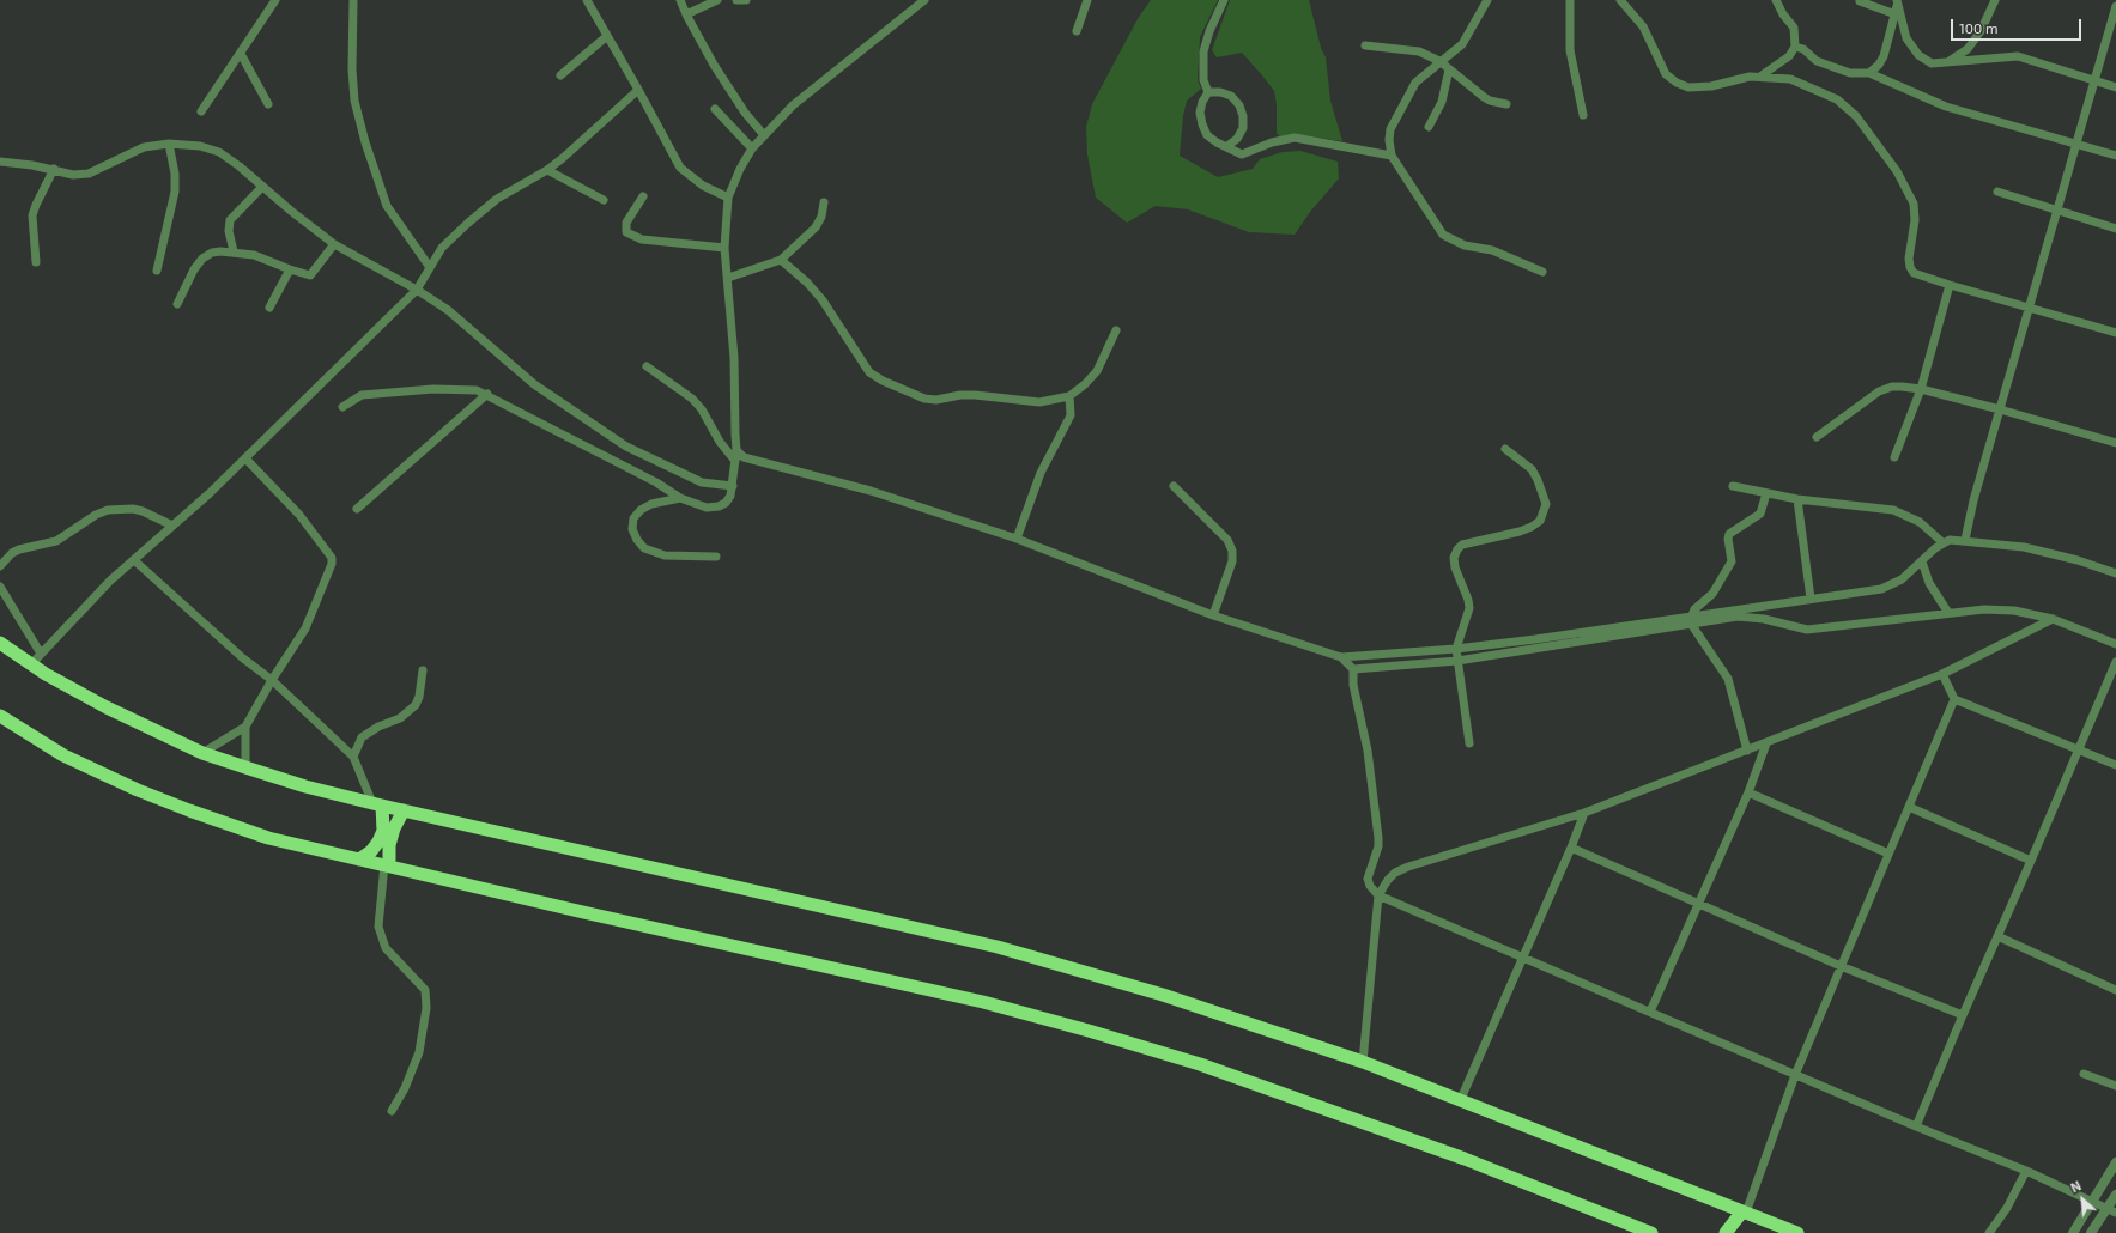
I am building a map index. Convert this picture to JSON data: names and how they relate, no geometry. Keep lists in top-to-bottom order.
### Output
{
  "scale_bar": "100 m",
  "north": "top left"
}
